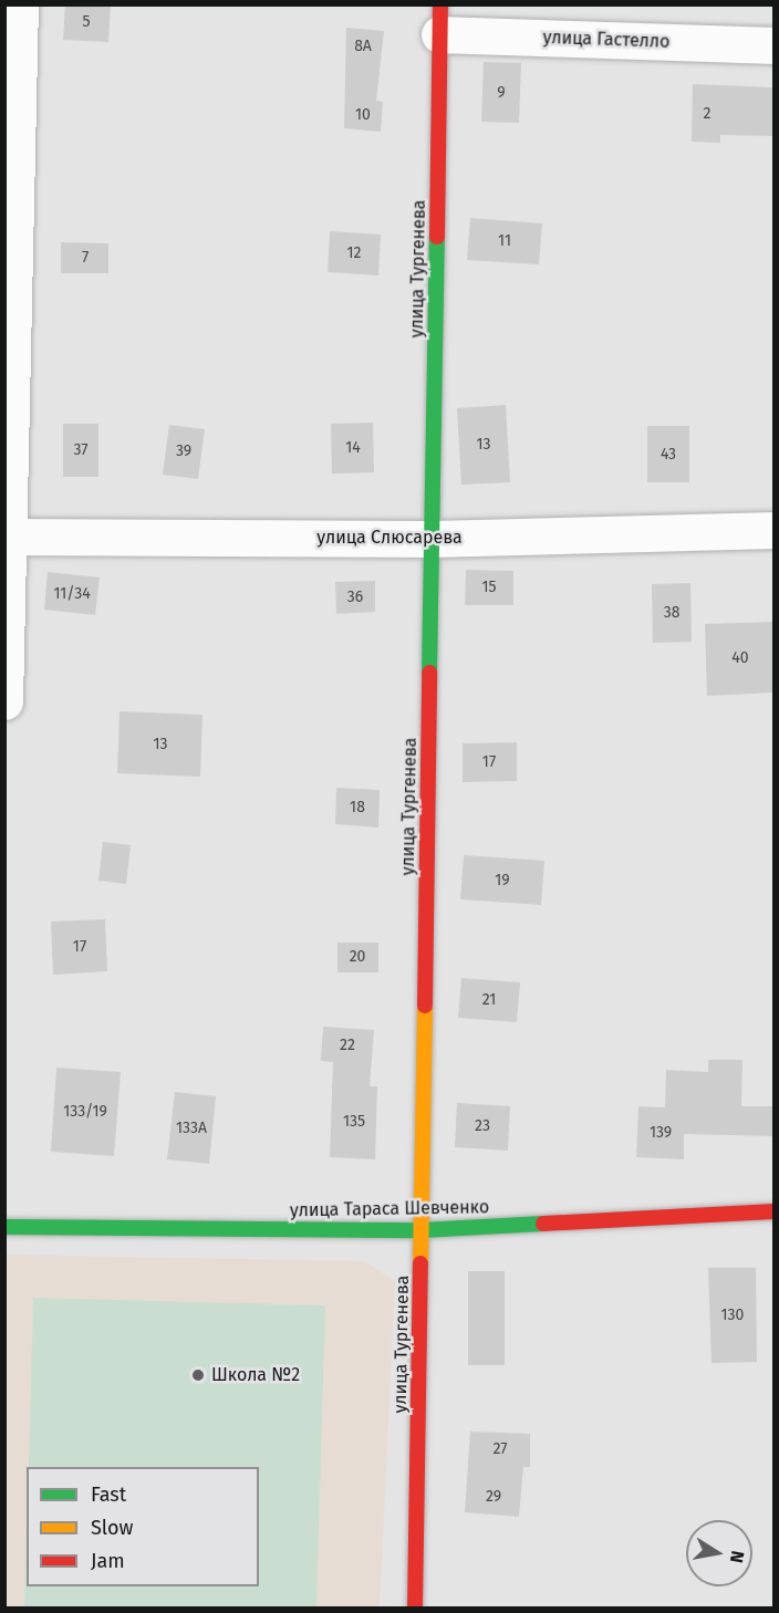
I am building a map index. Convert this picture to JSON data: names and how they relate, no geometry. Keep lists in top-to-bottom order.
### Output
{
  "streets": {
    "main road": ["улица Тургенева", "улица Тараса Шевченко"],
    "street": ["улица Гастелло", "улица Слюсарева"]
  },
  "crossings": [
    ["улица Гастелло", "улица Тургенева"],
    ["улица Тургенева", "улица Слюсарева"],
    ["улица Тургенева", "улица Тараса Шевченко"]
  ],
  "places": ["Школа №2"],
  "house_numbers": [
    "5",
    "8А",
    "9",
    "2",
    "10",
    "11",
    "12",
    "7",
    "13",
    "14",
    "37",
    "39",
    "43",
    "15",
    "11/34",
    "36",
    "38",
    "40",
    "13",
    "17",
    "18",
    "19",
    "17",
    "20",
    "21",
    "22",
    "133/19",
    "135",
    "23",
    "133А",
    "139",
    "130",
    "27",
    "29"
  ],
  "legend": ["Fast", "Slow", "Jam"],
  "north": "right"
}
